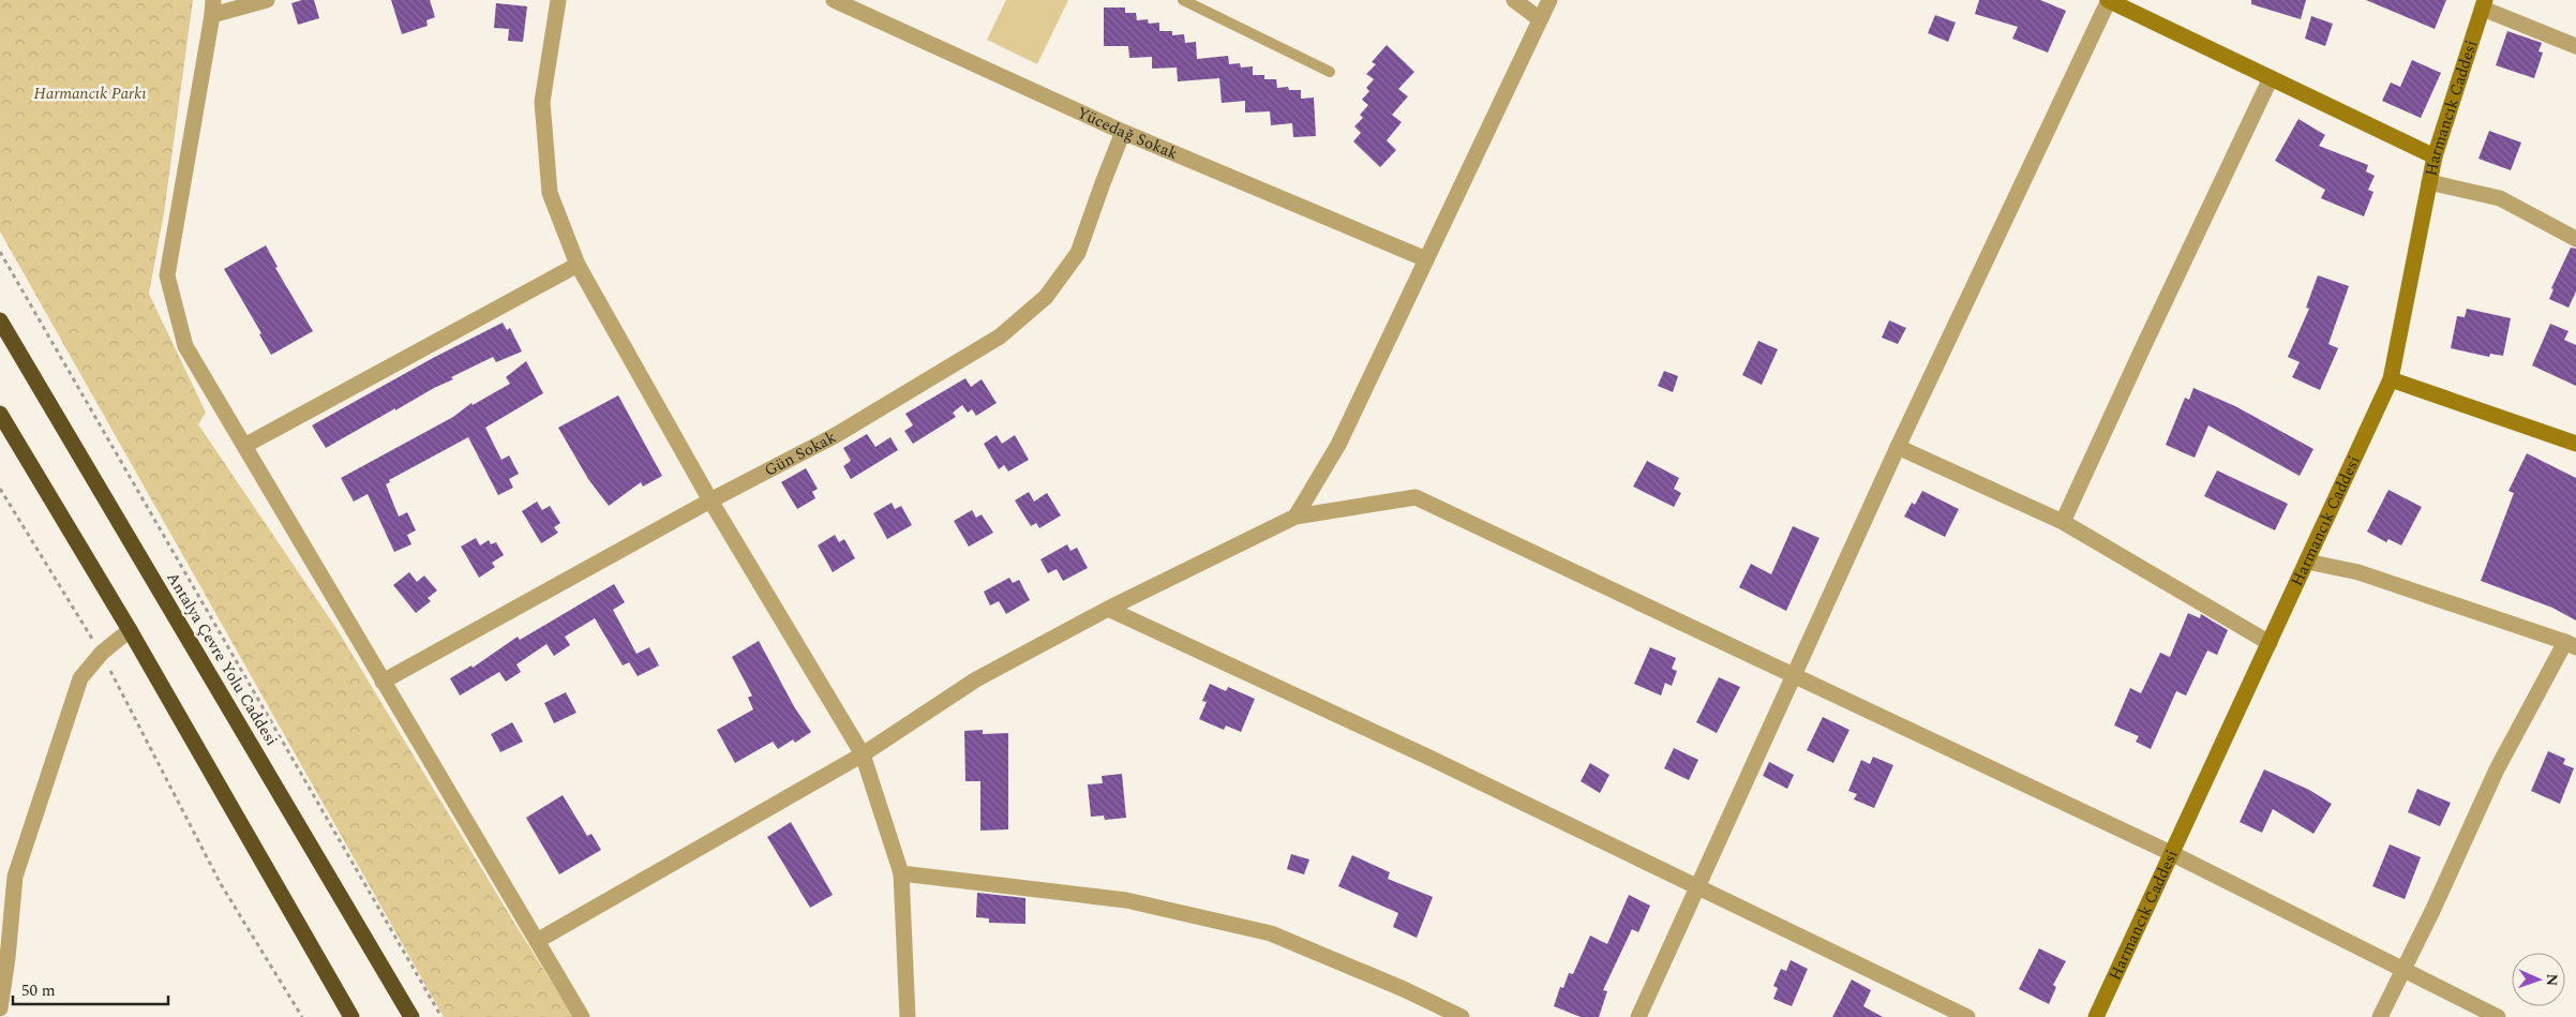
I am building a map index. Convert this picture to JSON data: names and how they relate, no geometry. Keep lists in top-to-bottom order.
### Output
{
  "streets": {
    "highway": ["Antalya Çevre Yolu Caddesi"],
    "street": ["Harmancık Caddesi", "Yücedağ Sokak", "Gün Sokak"]
  },
  "crossings": [
    ["Yücedağ Sokak", "Gün Sokak"]
  ],
  "parks": ["Harmancık Parkı"],
  "scale_bar": "50 m",
  "north": "right"
}
